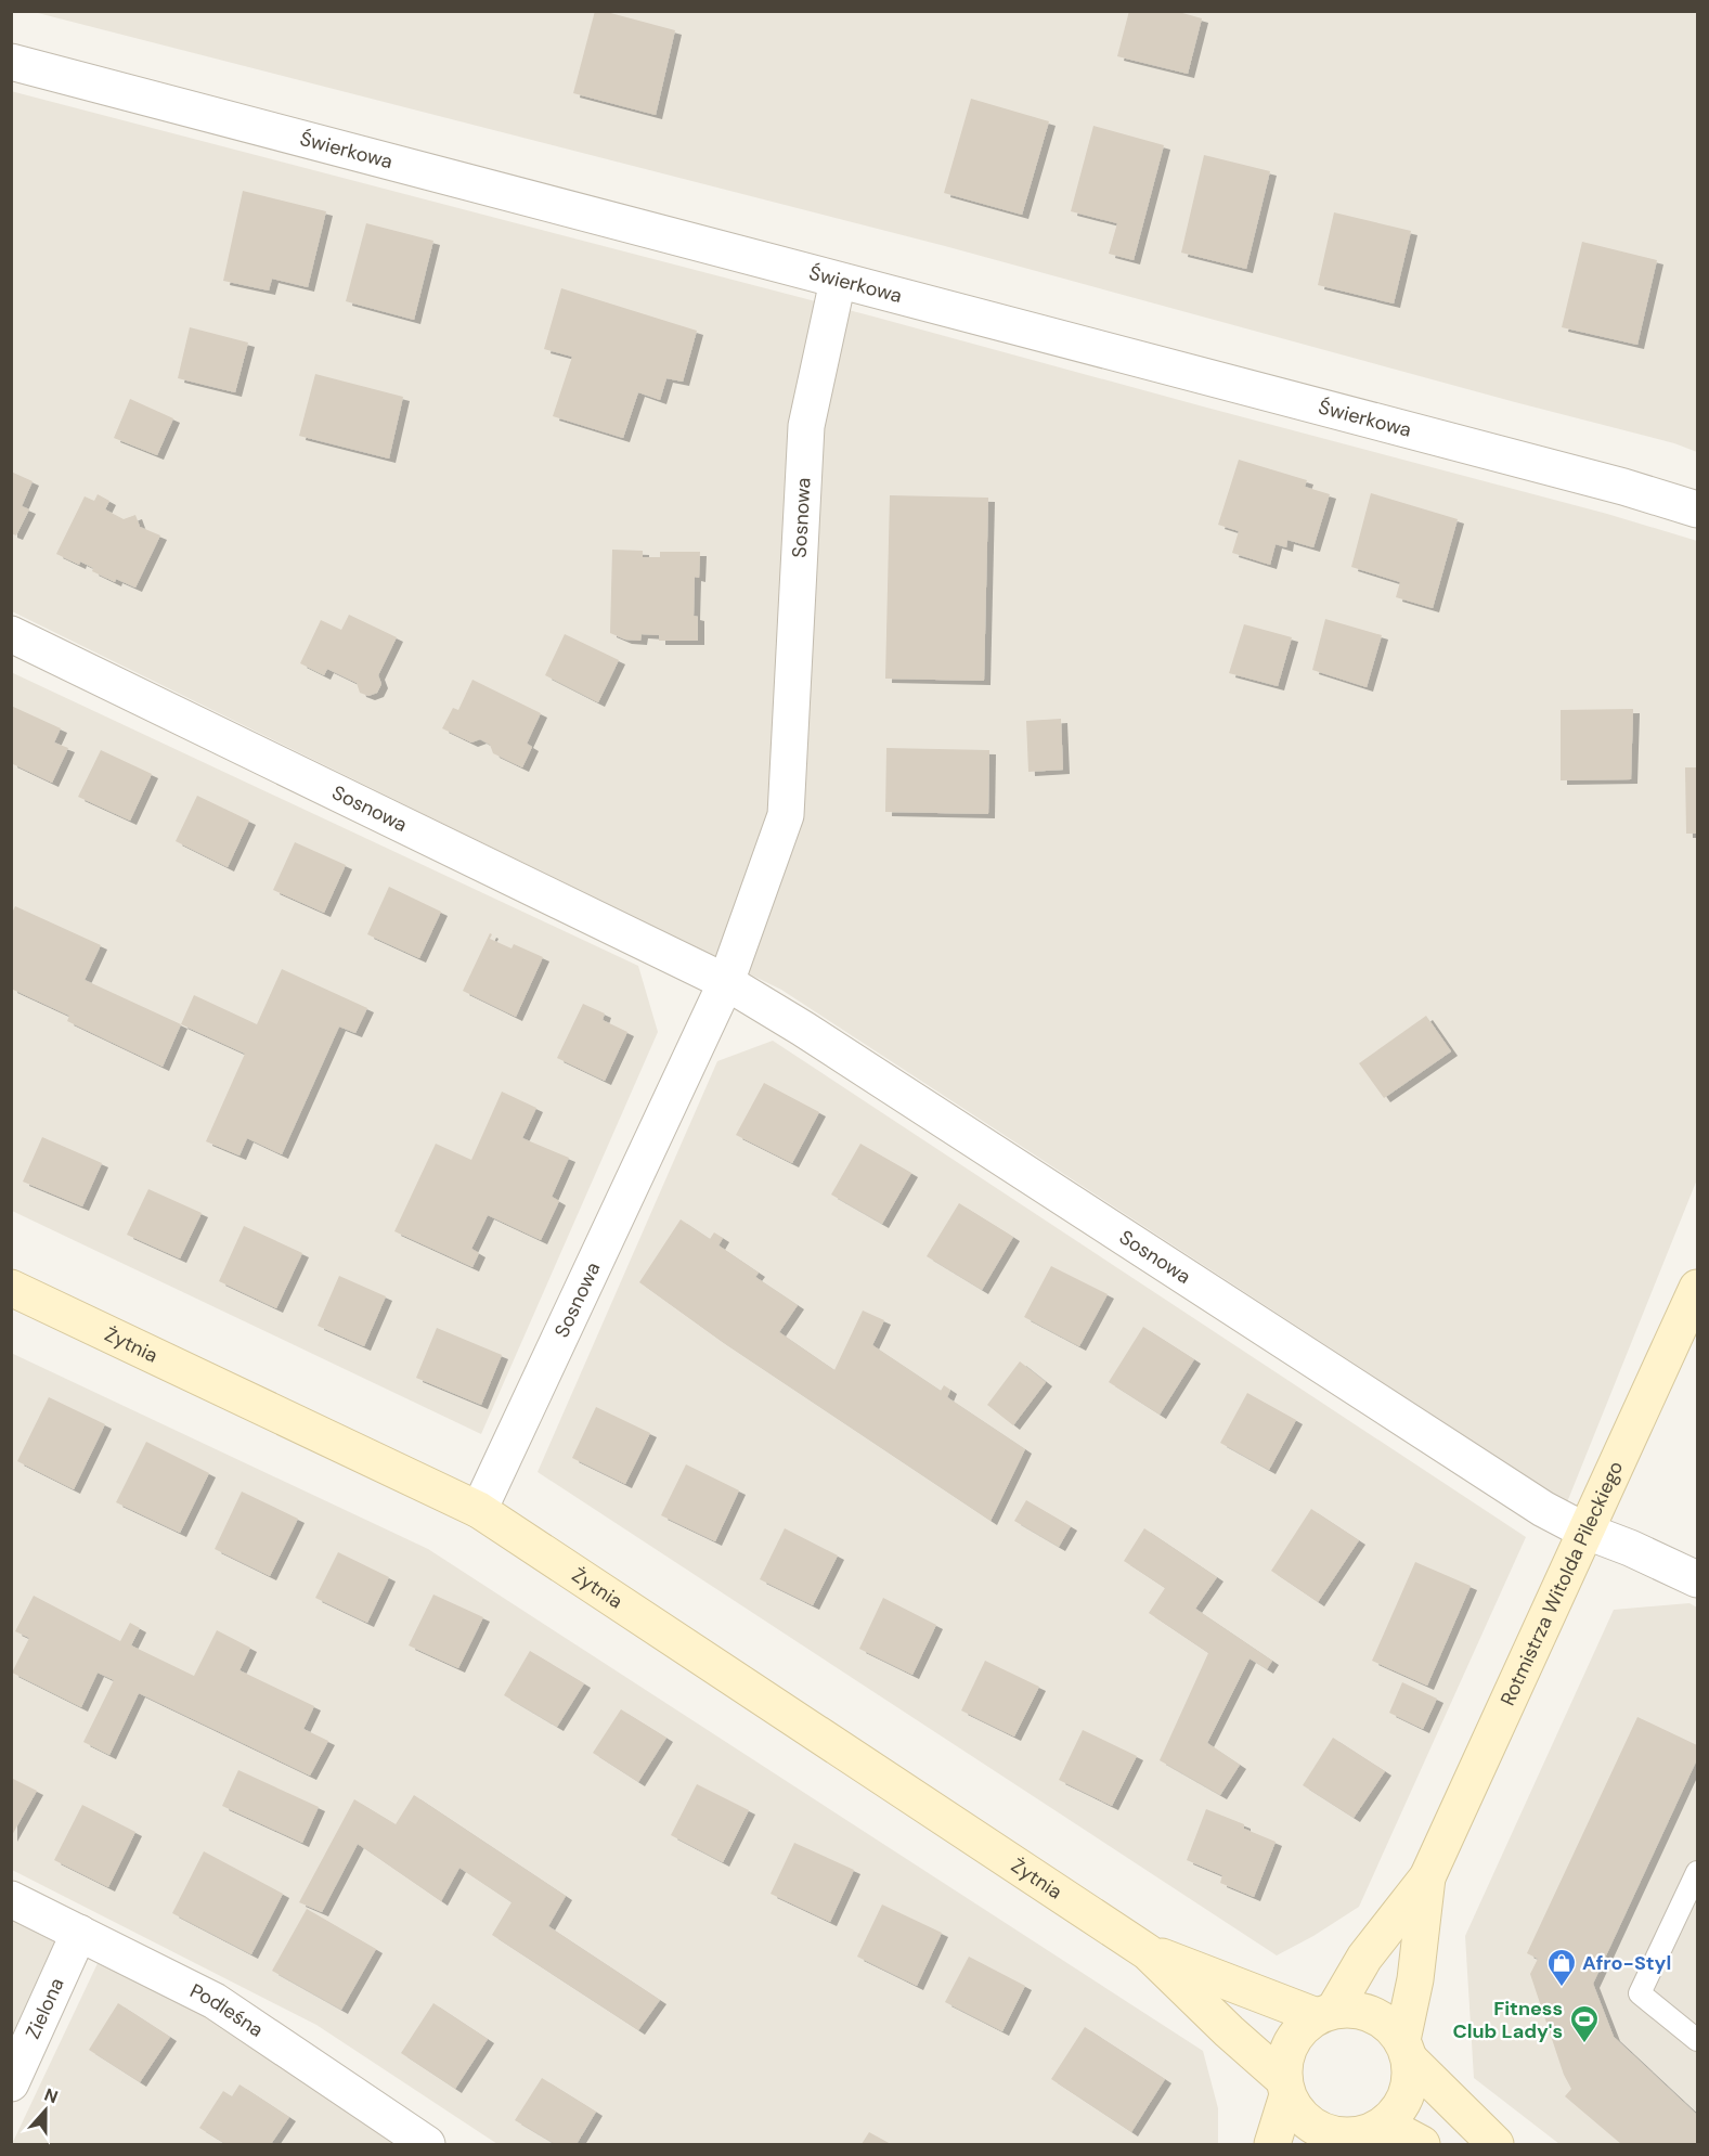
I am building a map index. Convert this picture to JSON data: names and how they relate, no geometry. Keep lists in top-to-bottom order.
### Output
{
  "streets": {
    "street": [
      "Świerkowa",
      "Sosnowa",
      "Żytnia",
      "Rotmistrza Witolda Pileckiego",
      "Zielona",
      "Podleśna"
    ]
  },
  "crossings": [
    ["Świerkowa", "Sosnowa"],
    ["Sosnowa", "Żytnia"],
    ["Sosnowa", "Rotmistrza Witolda Pileckiego"],
    ["Żytnia", "Rotmistrza Witolda Pileckiego"],
    ["Zielona", "Podleśna"]
  ],
  "places": {
    "shop": ["Afro-Styl"],
    "sports": ["Fitness Club Lady's"]
  },
  "north": "top"
}
